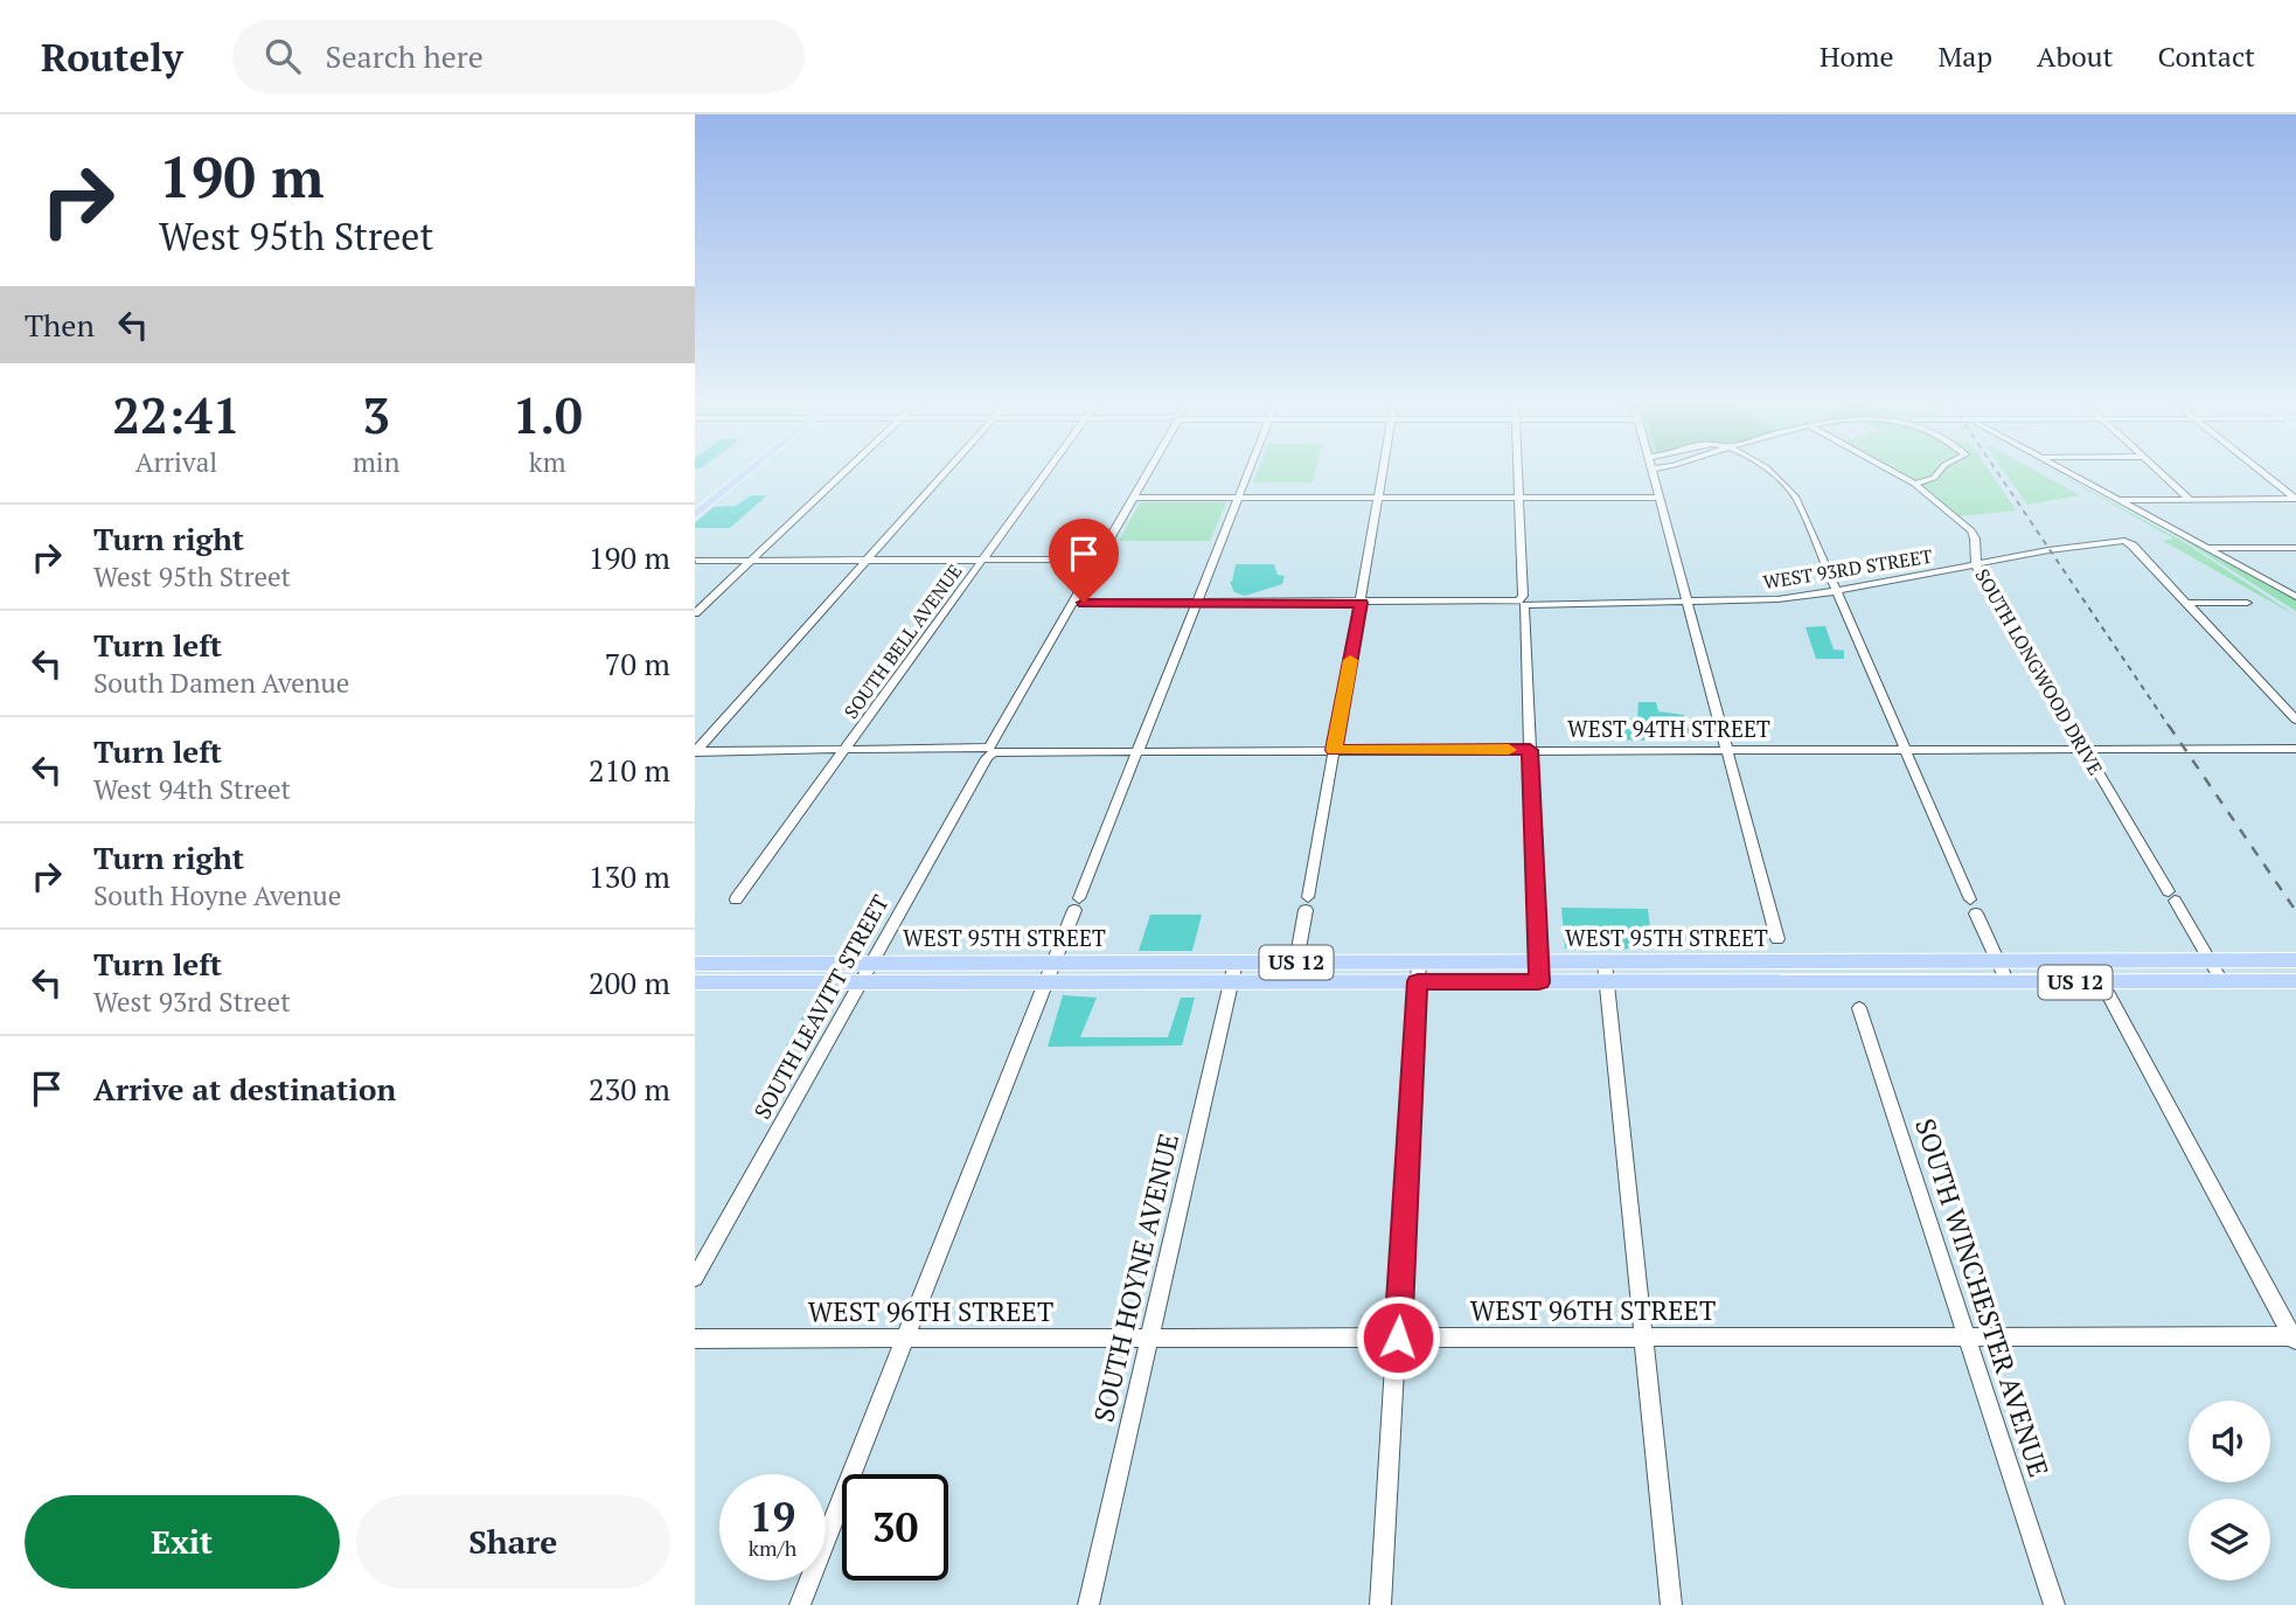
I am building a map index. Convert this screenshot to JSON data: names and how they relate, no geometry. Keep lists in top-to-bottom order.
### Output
{
  "streets": {
    "main road": ["WEST 95TH STREET", "US 12"],
    "street": [
      "WEST 93RD STREET",
      "SOUTH BELL AVENUE",
      "SOUTH LONGWOOD DRIVE",
      "WEST 94TH STREET",
      "SOUTH LEAVITT STREET",
      "SOUTH HOYNE AVENUE",
      "SOUTH WINCHESTER AVENUE",
      "WEST 96TH STREET"
    ]
  },
  "crossings": [
    ["WEST 93RD STREET", "SOUTH LONGWOOD DRIVE"],
    ["WEST 93RD STREET", "SOUTH LEAVITT STREET"],
    ["SOUTH BELL AVENUE", "WEST 94TH STREET"],
    ["SOUTH LONGWOOD DRIVE", "WEST 94TH STREET"],
    ["SOUTH LONGWOOD DRIVE", "WEST 95TH STREET"],
    ["WEST 94TH STREET", "SOUTH LEAVITT STREET"],
    ["WEST 95TH STREET", "SOUTH LEAVITT STREET"],
    ["WEST 95TH STREET", "SOUTH HOYNE AVENUE"],
    ["SOUTH HOYNE AVENUE", "WEST 96TH STREET"],
    ["SOUTH WINCHESTER AVENUE", "WEST 96TH STREET"]
  ],
  "page": {
    "header": "Routely",
    "search": "Search here",
    "nav": [
      "Home",
      "Map",
      "About",
      "Contact"
    ],
    "turn": ["190 m", "West 95th Street"],
    "then": "Then",
    "eta": [
      "22:41",
      "Arrival",
      "3",
      "min",
      "1.0",
      "km"
    ],
    "list": [
      {
        "name": "Turn right",
        "note": "West 95th Street",
        "value": "190 m"
      },
      {
        "name": "Turn left",
        "note": "South Damen Avenue",
        "value": "70 m"
      },
      {
        "name": "Turn left",
        "note": "West 94th Street",
        "value": "210 m"
      },
      {
        "name": "Turn right",
        "note": "South Hoyne Avenue",
        "value": "130 m"
      },
      {
        "name": "Turn left",
        "note": "West 93rd Street",
        "value": "200 m"
      },
      {
        "name": "Arrive at destination",
        "value": "230 m"
      }
    ],
    "speed": "19 km/h",
    "limit": "30",
    "buttons": ["Exit", "Share"]
  }
}
